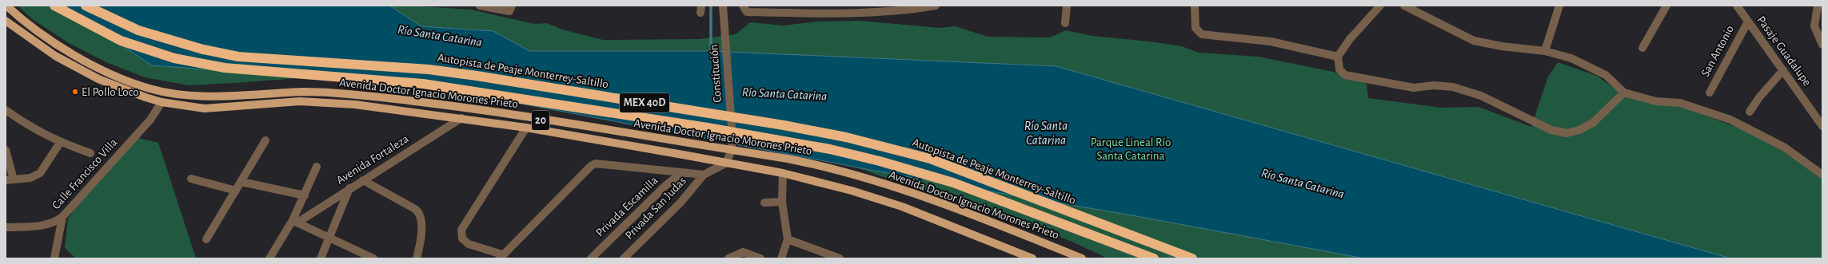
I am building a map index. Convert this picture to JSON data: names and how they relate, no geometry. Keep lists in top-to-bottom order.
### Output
{
  "streets": {
    "highway": ["Autopista de Peaje Monterrey-Saltillo", "MEX 40D"],
    "main road": ["Avenida Doctor Ignacio Morones Prieto", "20"],
    "street": [
      "San Antonio",
      "Pasaje Guadalupe",
      "Constitución",
      "Avenida Fortaleza",
      "Calle Francisco Villa",
      "Privada Escamilla",
      "Privada San Judas"
    ]
  },
  "crossings": [
    ["San Antonio", "Pasaje Guadalupe"],
    ["Constitución", "Avenida Doctor Ignacio Morones Prieto"],
    ["Avenida Doctor Ignacio Morones Prieto", "Avenida Fortaleza"],
    ["Avenida Doctor Ignacio Morones Prieto", "Calle Francisco Villa"]
  ],
  "water": ["Río Santa Catarina"],
  "parks": ["Parque Lineal Río Santa Catarina"],
  "places": ["El Pollo Loco"]
}
